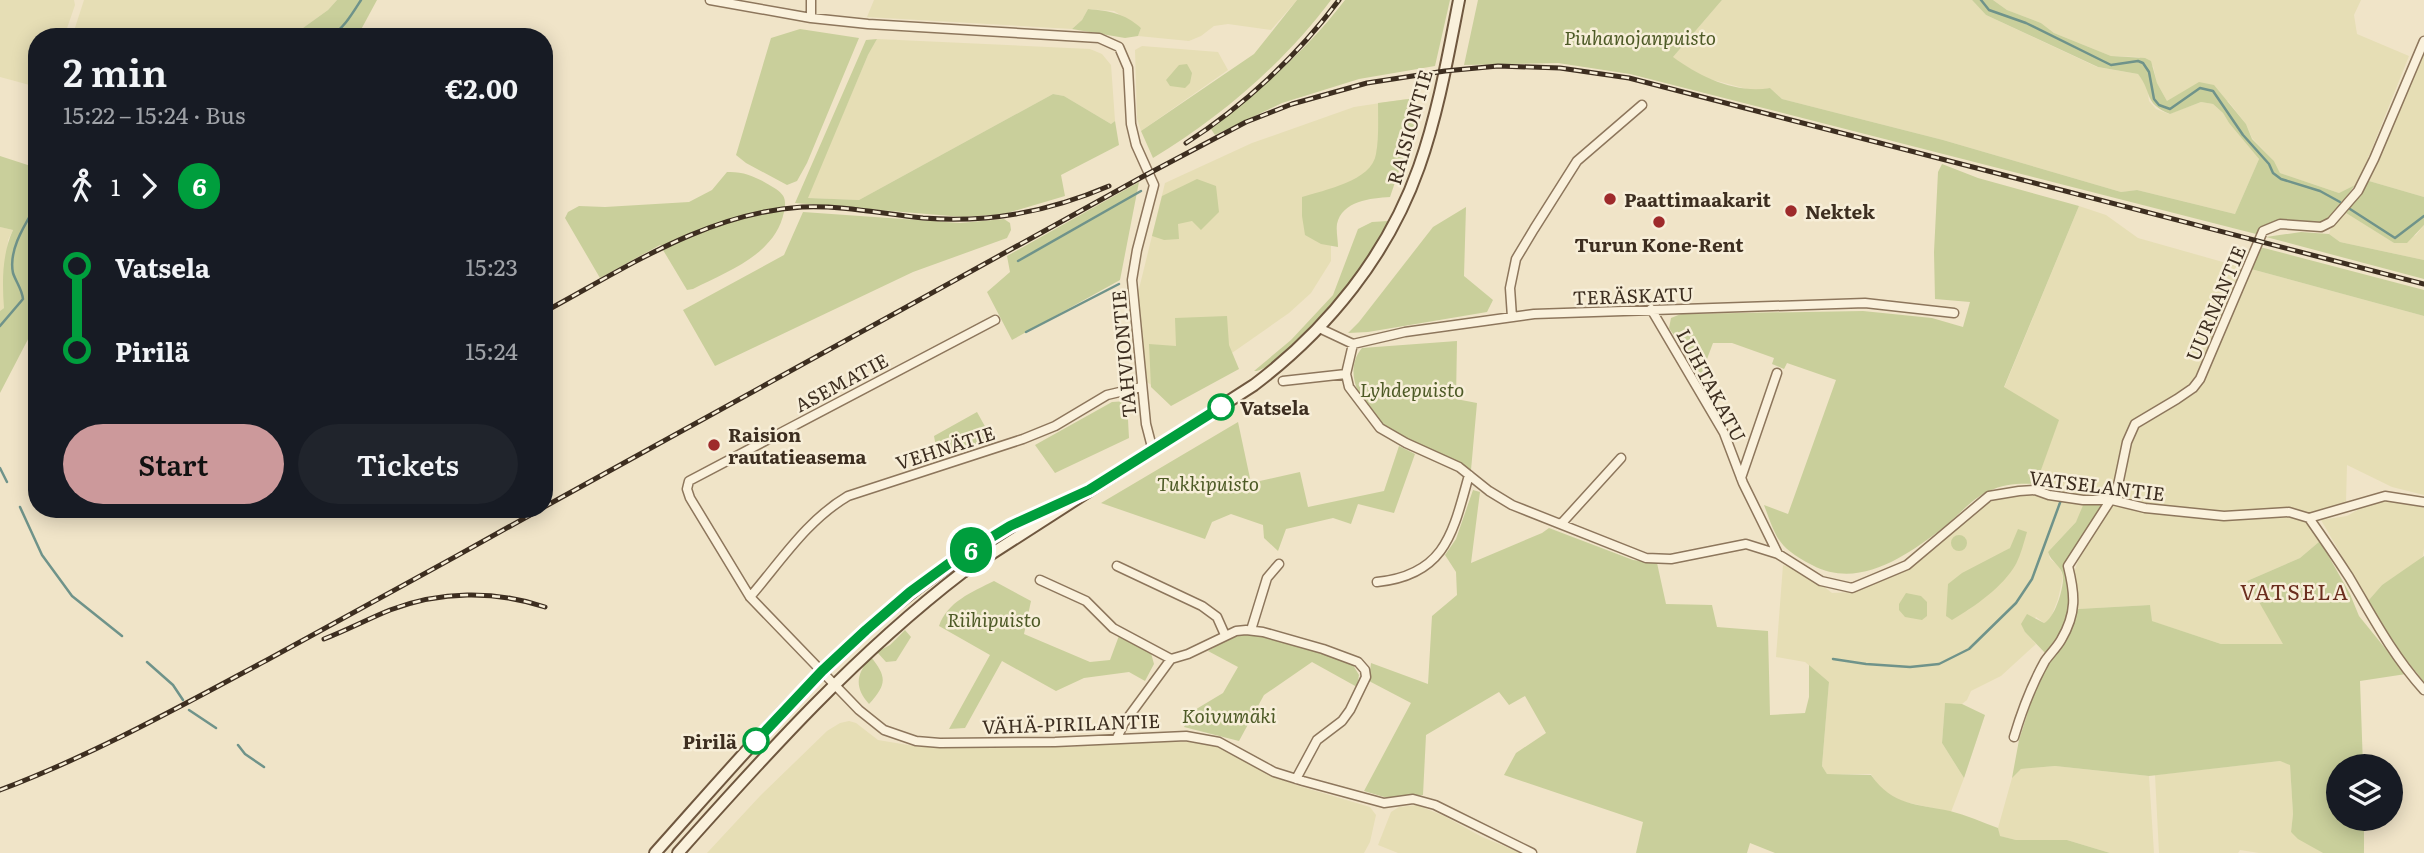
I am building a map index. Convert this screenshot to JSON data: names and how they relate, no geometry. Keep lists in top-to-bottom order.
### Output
{
  "streets": {
    "main road": ["RAISIONTIE"],
    "street": [
      "TERÄSKATU",
      "UURNANTIE",
      "TAHVIONTIE",
      "ASEMATIE",
      "LUHTAKATU",
      "VEHNÄTIE",
      "VATSELANTIE",
      "VÄHÄ-PIRILANTIE"
    ]
  },
  "crossings": [
    ["RAISIONTIE", "TAHVIONTIE"],
    ["RAISIONTIE", "ASEMATIE"],
    ["RAISIONTIE", "VÄHÄ-PIRILANTIE"],
    ["TERÄSKATU", "LUHTAKATU"],
    ["UURNANTIE", "VATSELANTIE"],
    ["TAHVIONTIE", "VEHNÄTIE"],
    ["ASEMATIE", "VEHNÄTIE"],
    ["ASEMATIE", "VÄHÄ-PIRILANTIE"],
    ["LUHTAKATU", "VATSELANTIE"]
  ],
  "districts": ["VATSELA"],
  "parks": [
    "Piuhanojanpuisto",
    "Lyhdepuisto",
    "Tukkipuisto",
    "Riihipuisto",
    "Koivumäki"
  ],
  "places": [
    "Paattimaakarit",
    "Nektek",
    "Turun Kone-Rent",
    "Vatsela",
    "Raision rautatieasema",
    "Pirilä"
  ],
  "lines": ["bus line 6"],
  "page": {
    "on_map": "6",
    "heading": ["2 min", "15:22 – 15:24 · Bus", "€2.00"],
    "legs": ["1", "6"],
    "list": [
      {
        "name": "Vatsela",
        "value": "15:23"
      },
      {
        "name": "Pirilä",
        "value": "15:24"
      }
    ],
    "buttons": ["Start", "Tickets"]
  }
}
